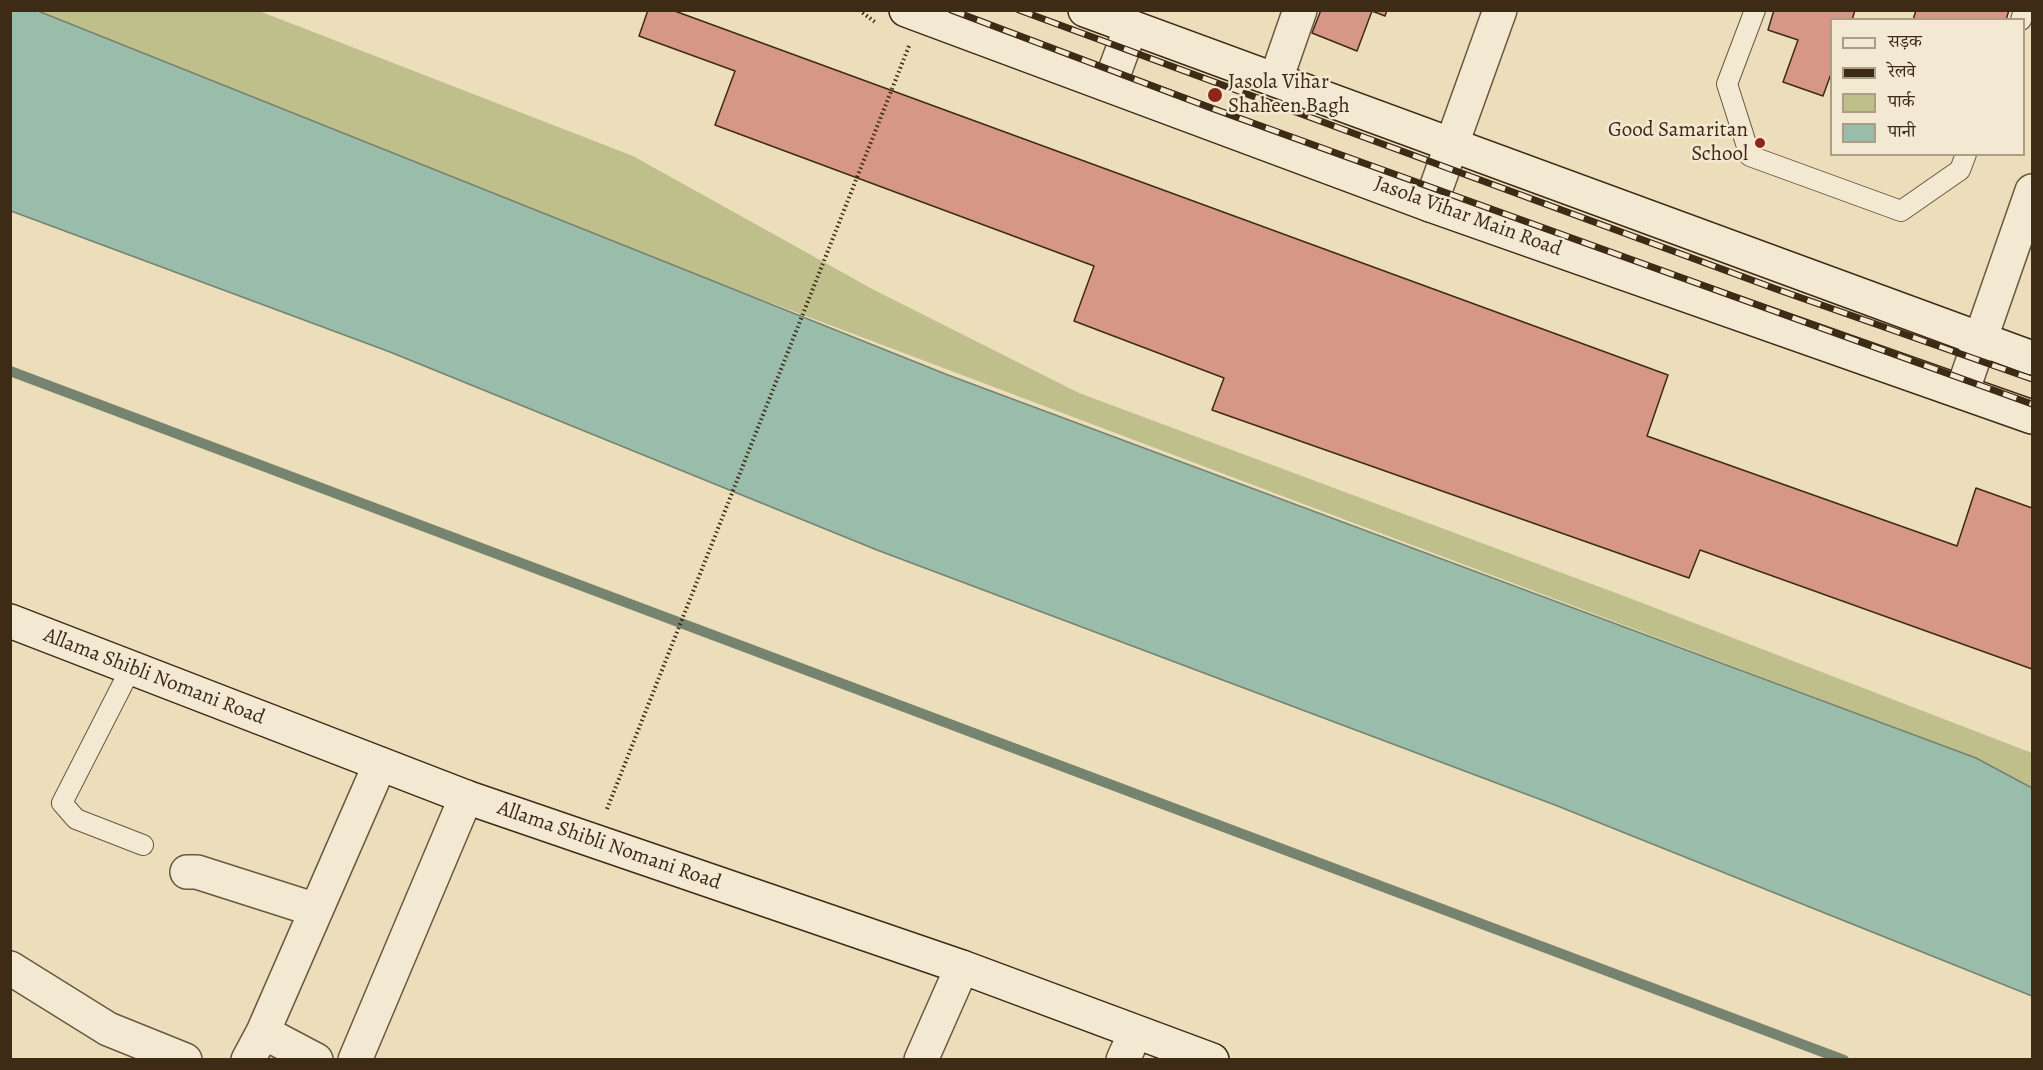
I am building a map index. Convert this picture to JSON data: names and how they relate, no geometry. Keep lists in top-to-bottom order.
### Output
{
  "streets": {
    "street": ["Jasola Vihar Main Road", "Allama Shibli Nomani Road"]
  },
  "places": ["Jasola Vihar Shaheen Bagh", "Good Samaritan School"],
  "legend": [
    "सड़क",
    "रेलवे",
    "पार्क",
    "पानी"
  ]
}
